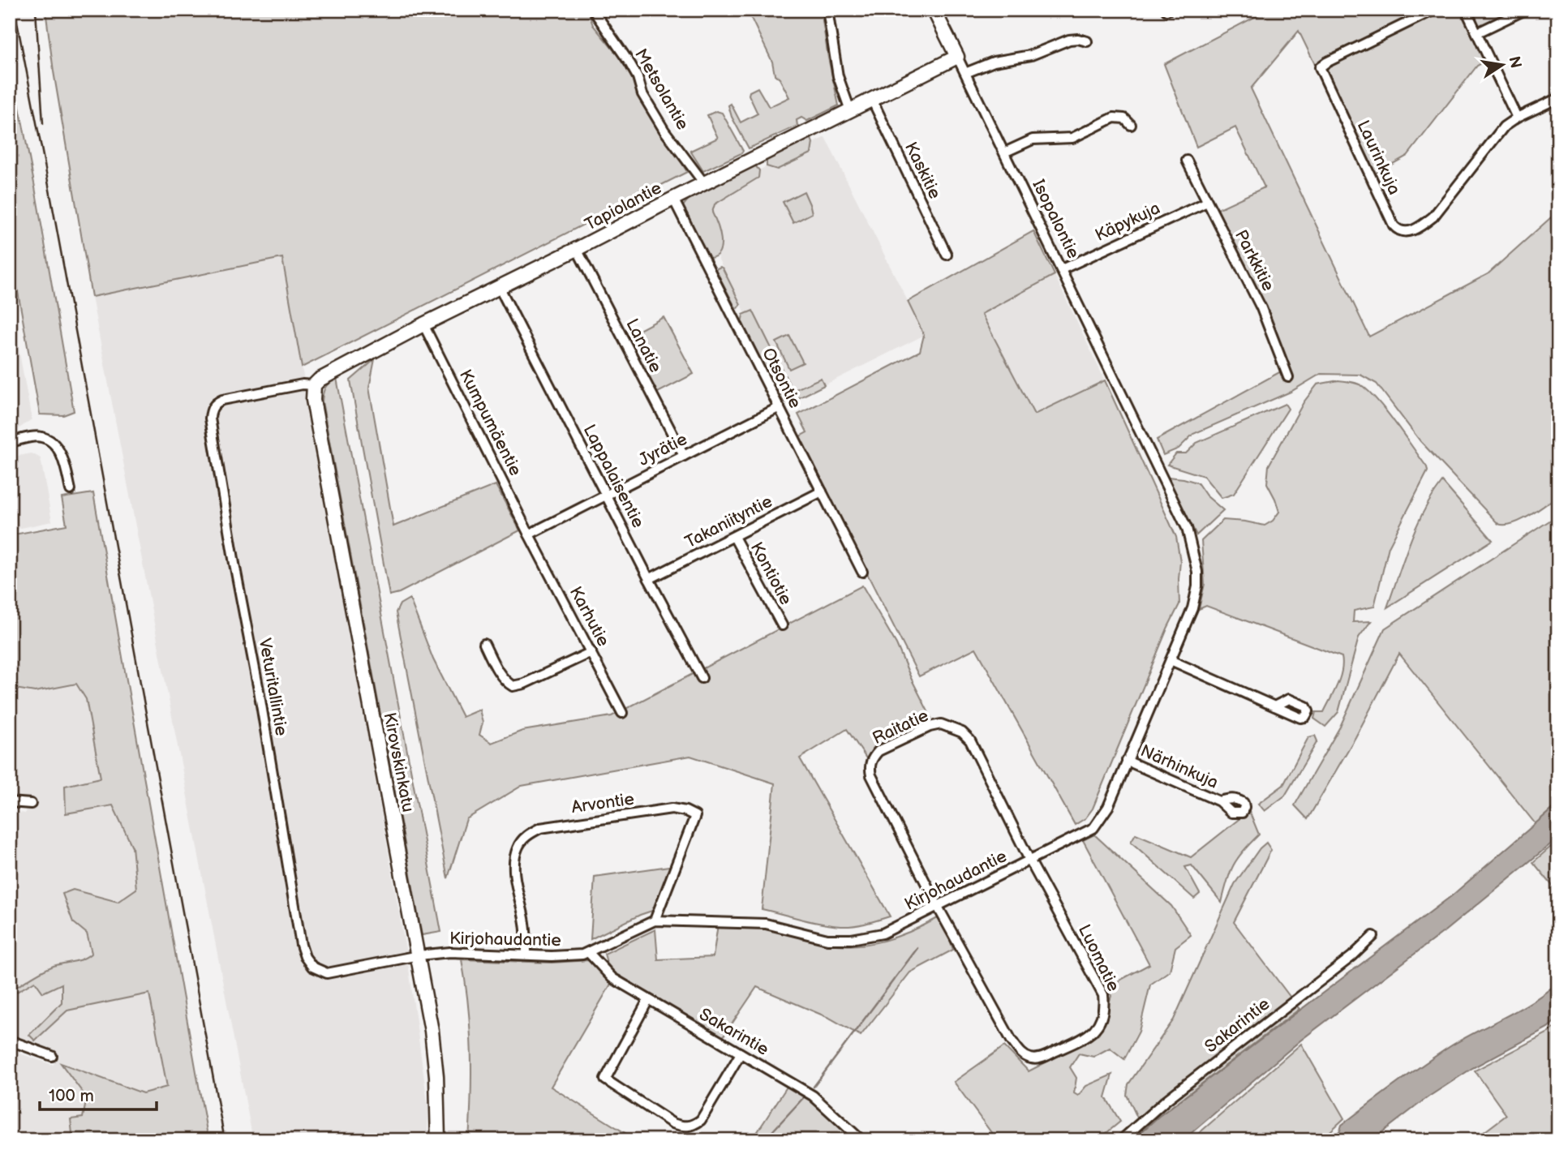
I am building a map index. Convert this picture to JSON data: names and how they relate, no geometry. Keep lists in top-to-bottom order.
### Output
{
  "streets": {
    "street": [
      "Metsolantie",
      "Laurinkuja",
      "Kaskitie",
      "Tapiolantie",
      "Isopalontie",
      "Käpykuja",
      "Parkkitie",
      "Lanatie",
      "Otsontie",
      "Kumpumäentie",
      "Jyrätie",
      "Lappalaisentie",
      "Takaniityntie",
      "Kontiotie",
      "Karhutie",
      "Veturitallintie",
      "Raitatie",
      "Kirovskinkatu",
      "Närhinkuja",
      "Arvontie",
      "Kirjohaudantie",
      "Luomatie",
      "Sakarintie"
    ]
  },
  "crossings": [
    ["Metsolantie", "Tapiolantie"],
    ["Kaskitie", "Tapiolantie"],
    ["Tapiolantie", "Isopalontie"],
    ["Tapiolantie", "Lanatie"],
    ["Tapiolantie", "Otsontie"],
    ["Tapiolantie", "Kumpumäentie"],
    ["Tapiolantie", "Lappalaisentie"],
    ["Tapiolantie", "Veturitallintie"],
    ["Tapiolantie", "Kirovskinkatu"],
    ["Isopalontie", "Käpykuja"],
    ["Isopalontie", "Kirjohaudantie"],
    ["Käpykuja", "Parkkitie"],
    ["Lanatie", "Jyrätie"],
    ["Otsontie", "Jyrätie"],
    ["Otsontie", "Takaniityntie"],
    ["Kumpumäentie", "Jyrätie"],
    ["Kumpumäentie", "Karhutie"],
    ["Jyrätie", "Lappalaisentie"],
    ["Jyrätie", "Karhutie"],
    ["Lappalaisentie", "Takaniityntie"],
    ["Takaniityntie", "Kontiotie"],
    ["Veturitallintie", "Kirovskinkatu"],
    ["Veturitallintie", "Kirjohaudantie"],
    ["Raitatie", "Kirjohaudantie"],
    ["Raitatie", "Luomatie"],
    ["Kirovskinkatu", "Kirjohaudantie"],
    ["Närhinkuja", "Kirjohaudantie"],
    ["Arvontie", "Kirjohaudantie"],
    ["Kirjohaudantie", "Luomatie"],
    ["Kirjohaudantie", "Sakarintie"]
  ],
  "scale_bar": "100 m",
  "north": "right"
}
